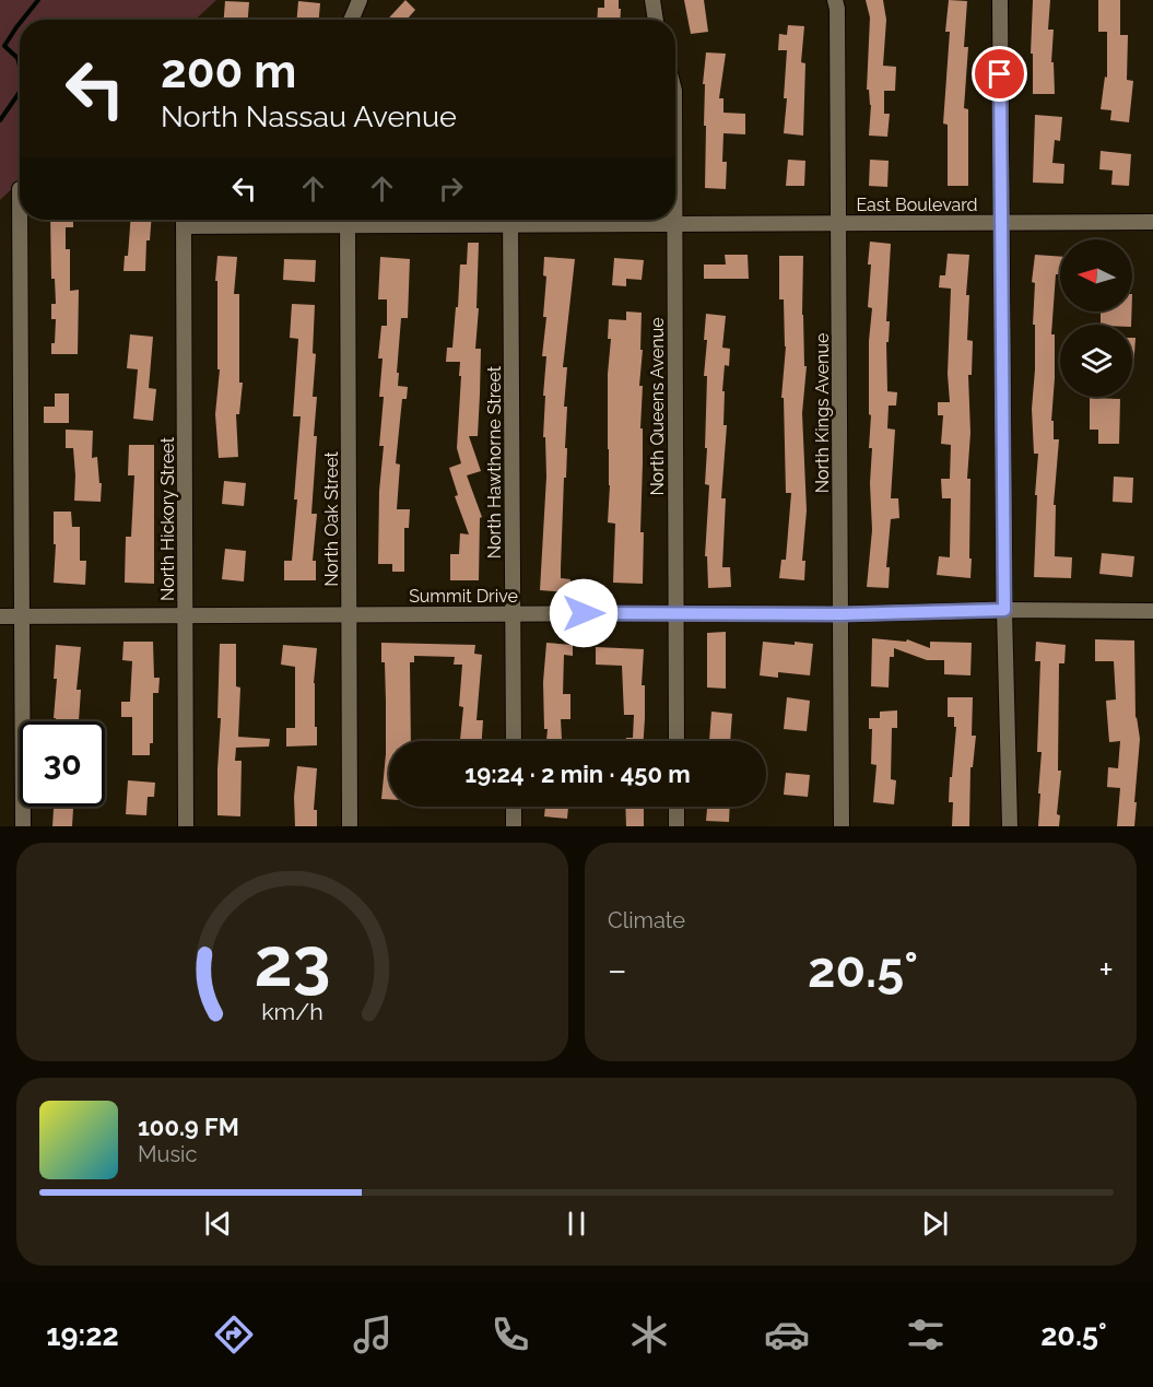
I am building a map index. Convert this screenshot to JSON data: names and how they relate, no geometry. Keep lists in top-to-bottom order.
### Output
{
  "streets": {
    "street": [
      "East Boulevard",
      "North Queens Avenue",
      "North Kings Avenue",
      "North Hawthorne Street",
      "North Hickory Street",
      "North Oak Street",
      "Summit Drive"
    ]
  },
  "crossings": [
    ["East Boulevard", "North Queens Avenue"],
    ["East Boulevard", "North Kings Avenue"],
    ["North Queens Avenue", "Summit Drive"],
    ["North Kings Avenue", "Summit Drive"],
    ["North Hawthorne Street", "Summit Drive"],
    ["North Hickory Street", "Summit Drive"],
    ["North Oak Street", "Summit Drive"]
  ],
  "north": "left",
  "page": {
    "turn": ["200 m", "North Nassau Avenue"],
    "limit": "30",
    "trip": "19:24 · 2 min · 450 m",
    "tile": "Climate",
    "heat": ["−", "20.5°", "+"],
    "song": ["100.9 FM", "Music"],
    "tabs": ["19:22", "20.5°"],
    "gauge": ["23", "km/h"]
  }
}
